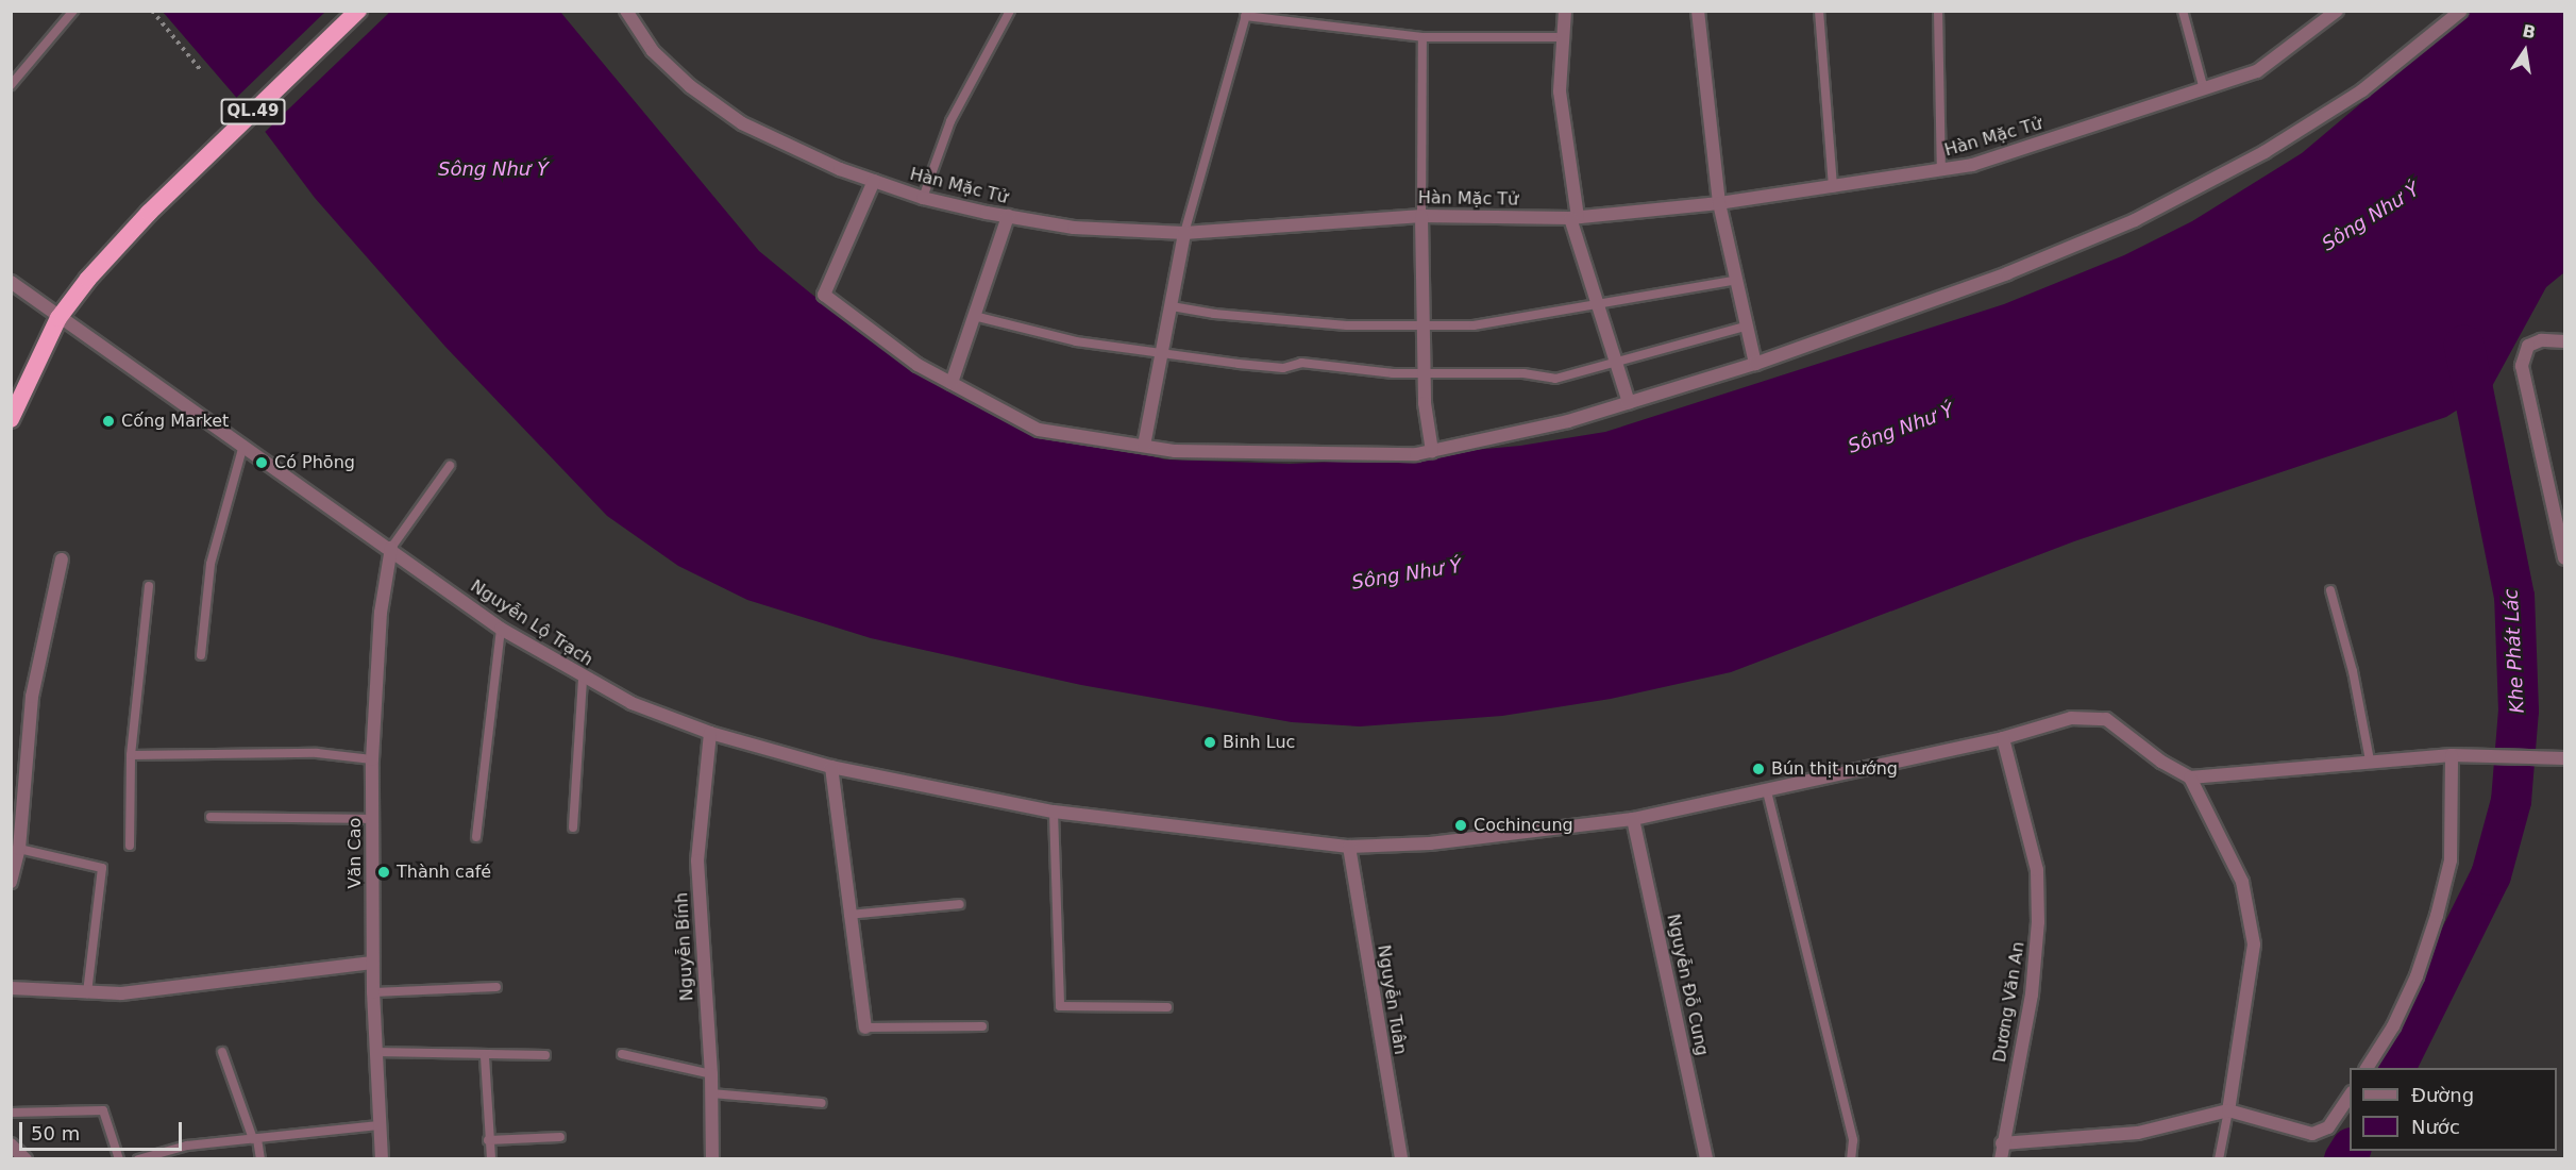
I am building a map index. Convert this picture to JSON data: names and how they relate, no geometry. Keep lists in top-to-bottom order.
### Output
{
  "streets": {
    "highway": ["QL.49"],
    "street": [
      "Hàn Mặc Tử",
      "Nguyễn Lộ Trạch",
      "Văn Cao",
      "Nguyễn Bính",
      "Nguyễn Đỗ Cung",
      "Nguyễn Tuân",
      "Dương Văn An"
    ]
  },
  "crossings": [
    ["QL.49", "Nguyễn Lộ Trạch"],
    ["Nguyễn Lộ Trạch", "Văn Cao"],
    ["Nguyễn Lộ Trạch", "Nguyễn Bính"],
    ["Nguyễn Lộ Trạch", "Nguyễn Đỗ Cung"],
    ["Nguyễn Lộ Trạch", "Nguyễn Tuân"],
    ["Nguyễn Lộ Trạch", "Dương Văn An"]
  ],
  "water": ["Sông Như Ý", "Khe Phát Lác"],
  "places": [
    "Cống Market",
    "Có Phōng",
    "Binh Luc",
    "Bún thịt nướng",
    "Cochincung",
    "Thành café"
  ],
  "legend": ["Đường", "Nước"],
  "scale_bar": "50 m",
  "north": "top"
}
